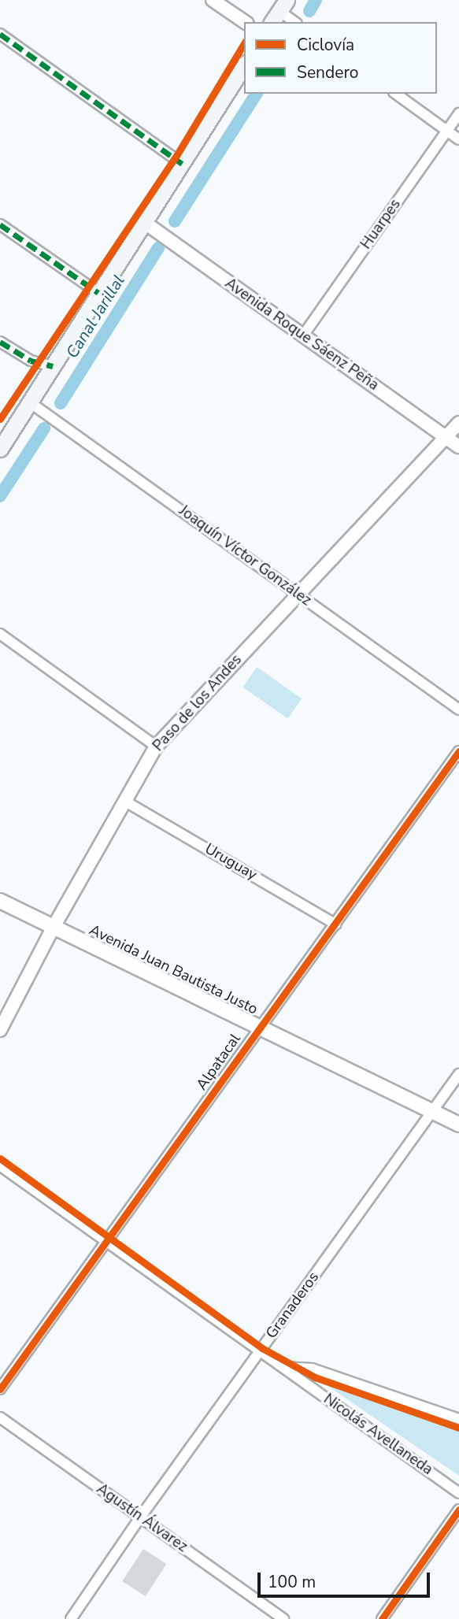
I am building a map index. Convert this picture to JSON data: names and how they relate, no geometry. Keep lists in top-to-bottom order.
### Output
{
  "streets": {
    "main road": ["Avenida Juan Bautista Justo"],
    "street": [
      "Huarpes",
      "Avenida Roque Sáenz Peña",
      "Joaquín Víctor González",
      "Paso de los Andes",
      "Uruguay",
      "Alpatacal",
      "Granaderos",
      "Nicolás Avellaneda",
      "Agustín Álvarez"
    ]
  },
  "crossings": [
    ["Huarpes", "Avenida Roque Sáenz Peña"],
    ["Avenida Roque Sáenz Peña", "Paso de los Andes"],
    ["Joaquín Víctor González", "Paso de los Andes"],
    ["Paso de los Andes", "Uruguay"],
    ["Paso de los Andes", "Avenida Juan Bautista Justo"],
    ["Uruguay", "Alpatacal"],
    ["Avenida Juan Bautista Justo", "Alpatacal"],
    ["Avenida Juan Bautista Justo", "Granaderos"],
    ["Alpatacal", "Nicolás Avellaneda"],
    ["Granaderos", "Nicolás Avellaneda"],
    ["Granaderos", "Agustín Álvarez"]
  ],
  "water": ["Canal Jarillal"],
  "legend": ["Ciclovía", "Sendero"],
  "scale_bar": "100 m"
}
